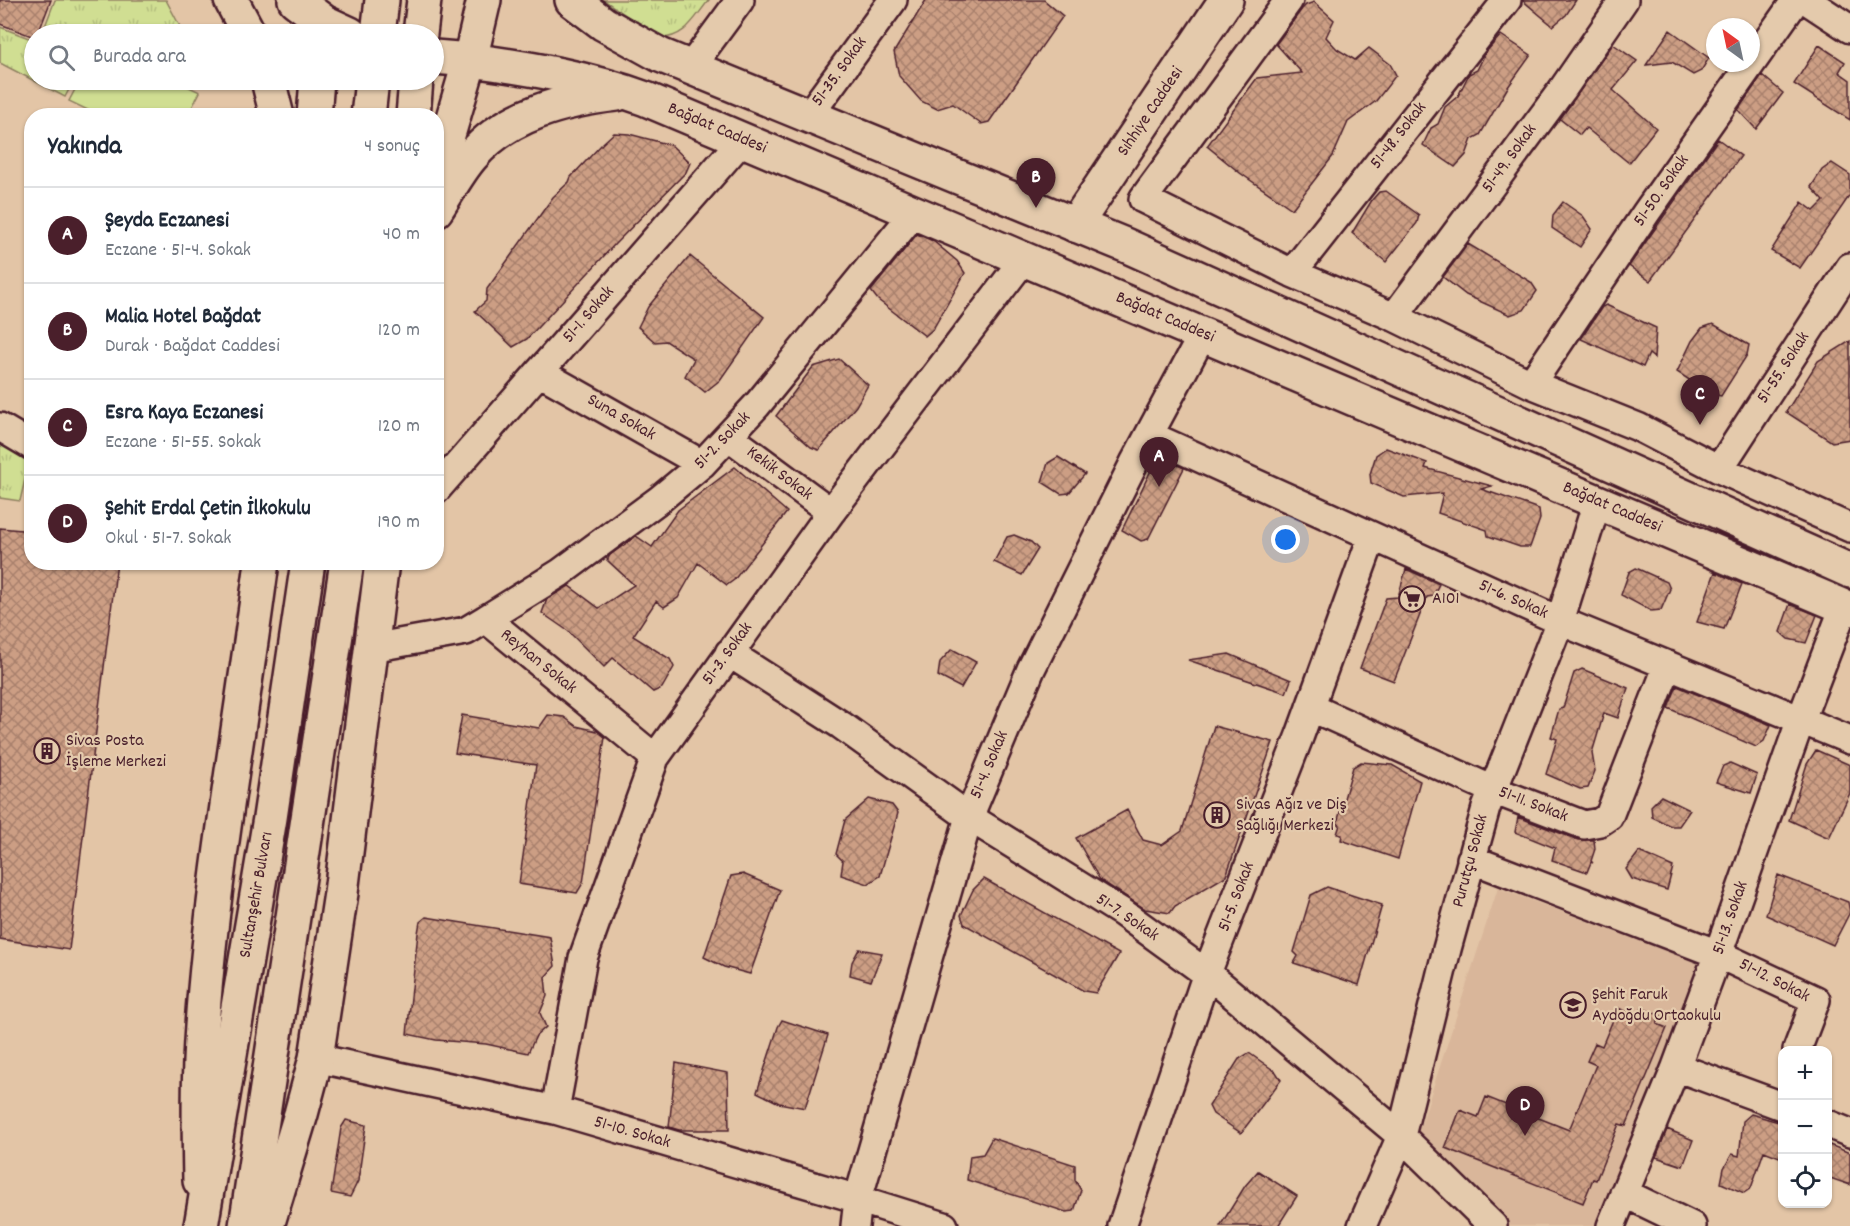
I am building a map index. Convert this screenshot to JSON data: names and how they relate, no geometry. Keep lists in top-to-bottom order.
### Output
{
  "streets": {
    "main road": ["Sıhhiye Caddesi", "Bağdat Caddesi", "Sultanşehir Bulvarı"],
    "street": [
      "51-35. Sokak",
      "51-48. Sokak",
      "51-49. Sokak",
      "51-50. Sokak",
      "51-1. Sokak",
      "51-55. Sokak",
      "Suna Sokak",
      "51-2. Sokak",
      "Kekik Sokak",
      "51-6. Sokak",
      "51-3. Sokak",
      "Reyhan Sokak",
      "51-4. Sokak",
      "51-11. Sokak",
      "Purutçu Sokak",
      "51-5. Sokak",
      "51-7. Sokak",
      "51-13. Sokak",
      "51-12. Sokak",
      "51-10. Sokak"
    ]
  },
  "crossings": [
    ["Bağdat Caddesi", "51-1. Sokak"],
    ["Bağdat Caddesi", "51-2. Sokak"],
    ["Bağdat Caddesi", "51-3. Sokak"],
    ["Bağdat Caddesi", "51-4. Sokak"],
    ["Bağdat Caddesi", "Purutçu Sokak"],
    ["Bağdat Caddesi", "51-13. Sokak"],
    ["51-1. Sokak", "Suna Sokak"],
    ["Suna Sokak", "51-2. Sokak"],
    ["51-2. Sokak", "Kekik Sokak"],
    ["51-2. Sokak", "Reyhan Sokak"],
    ["Kekik Sokak", "51-3. Sokak"],
    ["51-6. Sokak", "51-4. Sokak"],
    ["51-6. Sokak", "51-11. Sokak"],
    ["51-6. Sokak", "Purutçu Sokak"],
    ["51-6. Sokak", "51-5. Sokak"],
    ["51-6. Sokak", "51-13. Sokak"],
    ["51-3. Sokak", "Reyhan Sokak"],
    ["51-3. Sokak", "51-7. Sokak"],
    ["51-3. Sokak", "51-10. Sokak"],
    ["51-4. Sokak", "51-7. Sokak"],
    ["51-4. Sokak", "51-10. Sokak"],
    ["51-11. Sokak", "Purutçu Sokak"],
    ["51-11. Sokak", "51-5. Sokak"],
    ["Purutçu Sokak", "51-7. Sokak"],
    ["51-5. Sokak", "51-7. Sokak"],
    ["51-13. Sokak", "51-12. Sokak"]
  ],
  "places": {
    "supermarket": ["A101"],
    "building": ["Sivas Posta İşleme Merkezi", "Sivas Ağız ve Diş Sağlığı Merkezi"],
    "school or university": ["Şehit Faruk Aydoğdu Ortaokulu"]
  },
  "north": "top left",
  "page": {
    "search": "Burada ara",
    "heading": ["Yakında", "4 sonuç"],
    "pins": [
      "B",
      "C",
      "A",
      "D"
    ],
    "list": [
      {
        "mark": "A",
        "name": "Şeyda Eczanesi",
        "note": "Eczane · 51-4. Sokak",
        "value": "40 m"
      },
      {
        "mark": "B",
        "name": "Malia Hotel Bağdat",
        "note": "Durak · Bağdat Caddesi",
        "value": "120 m"
      },
      {
        "mark": "C",
        "name": "Esra Kaya Eczanesi",
        "note": "Eczane · 51-55. Sokak",
        "value": "120 m"
      },
      {
        "mark": "D",
        "name": "Şehit Erdal Çetin İlkokulu",
        "note": "Okul · 51-7. Sokak",
        "value": "190 m"
      }
    ],
    "map_buttons": ["+", "−"]
  }
}
